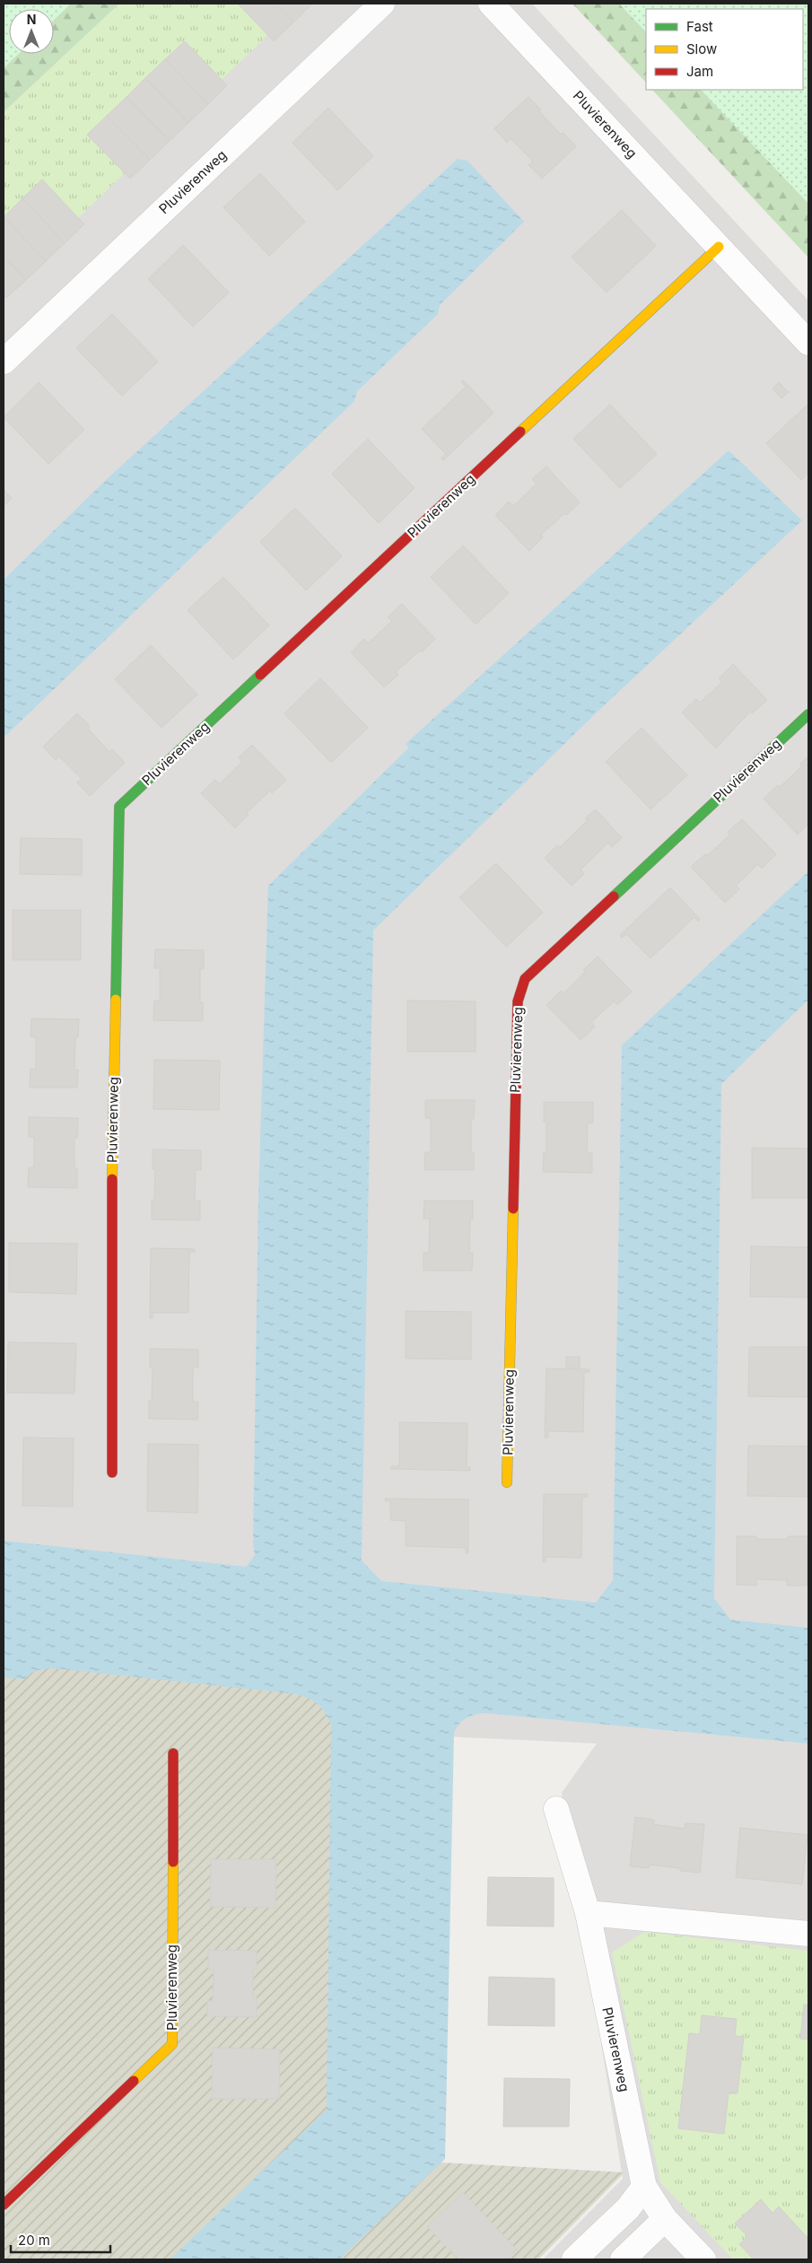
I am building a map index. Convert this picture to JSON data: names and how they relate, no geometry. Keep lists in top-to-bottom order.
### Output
{
  "streets": {
    "street": ["Pluvierenweg"]
  },
  "legend": ["Fast", "Slow", "Jam"],
  "scale_bar": "20 m",
  "north": "top"
}
